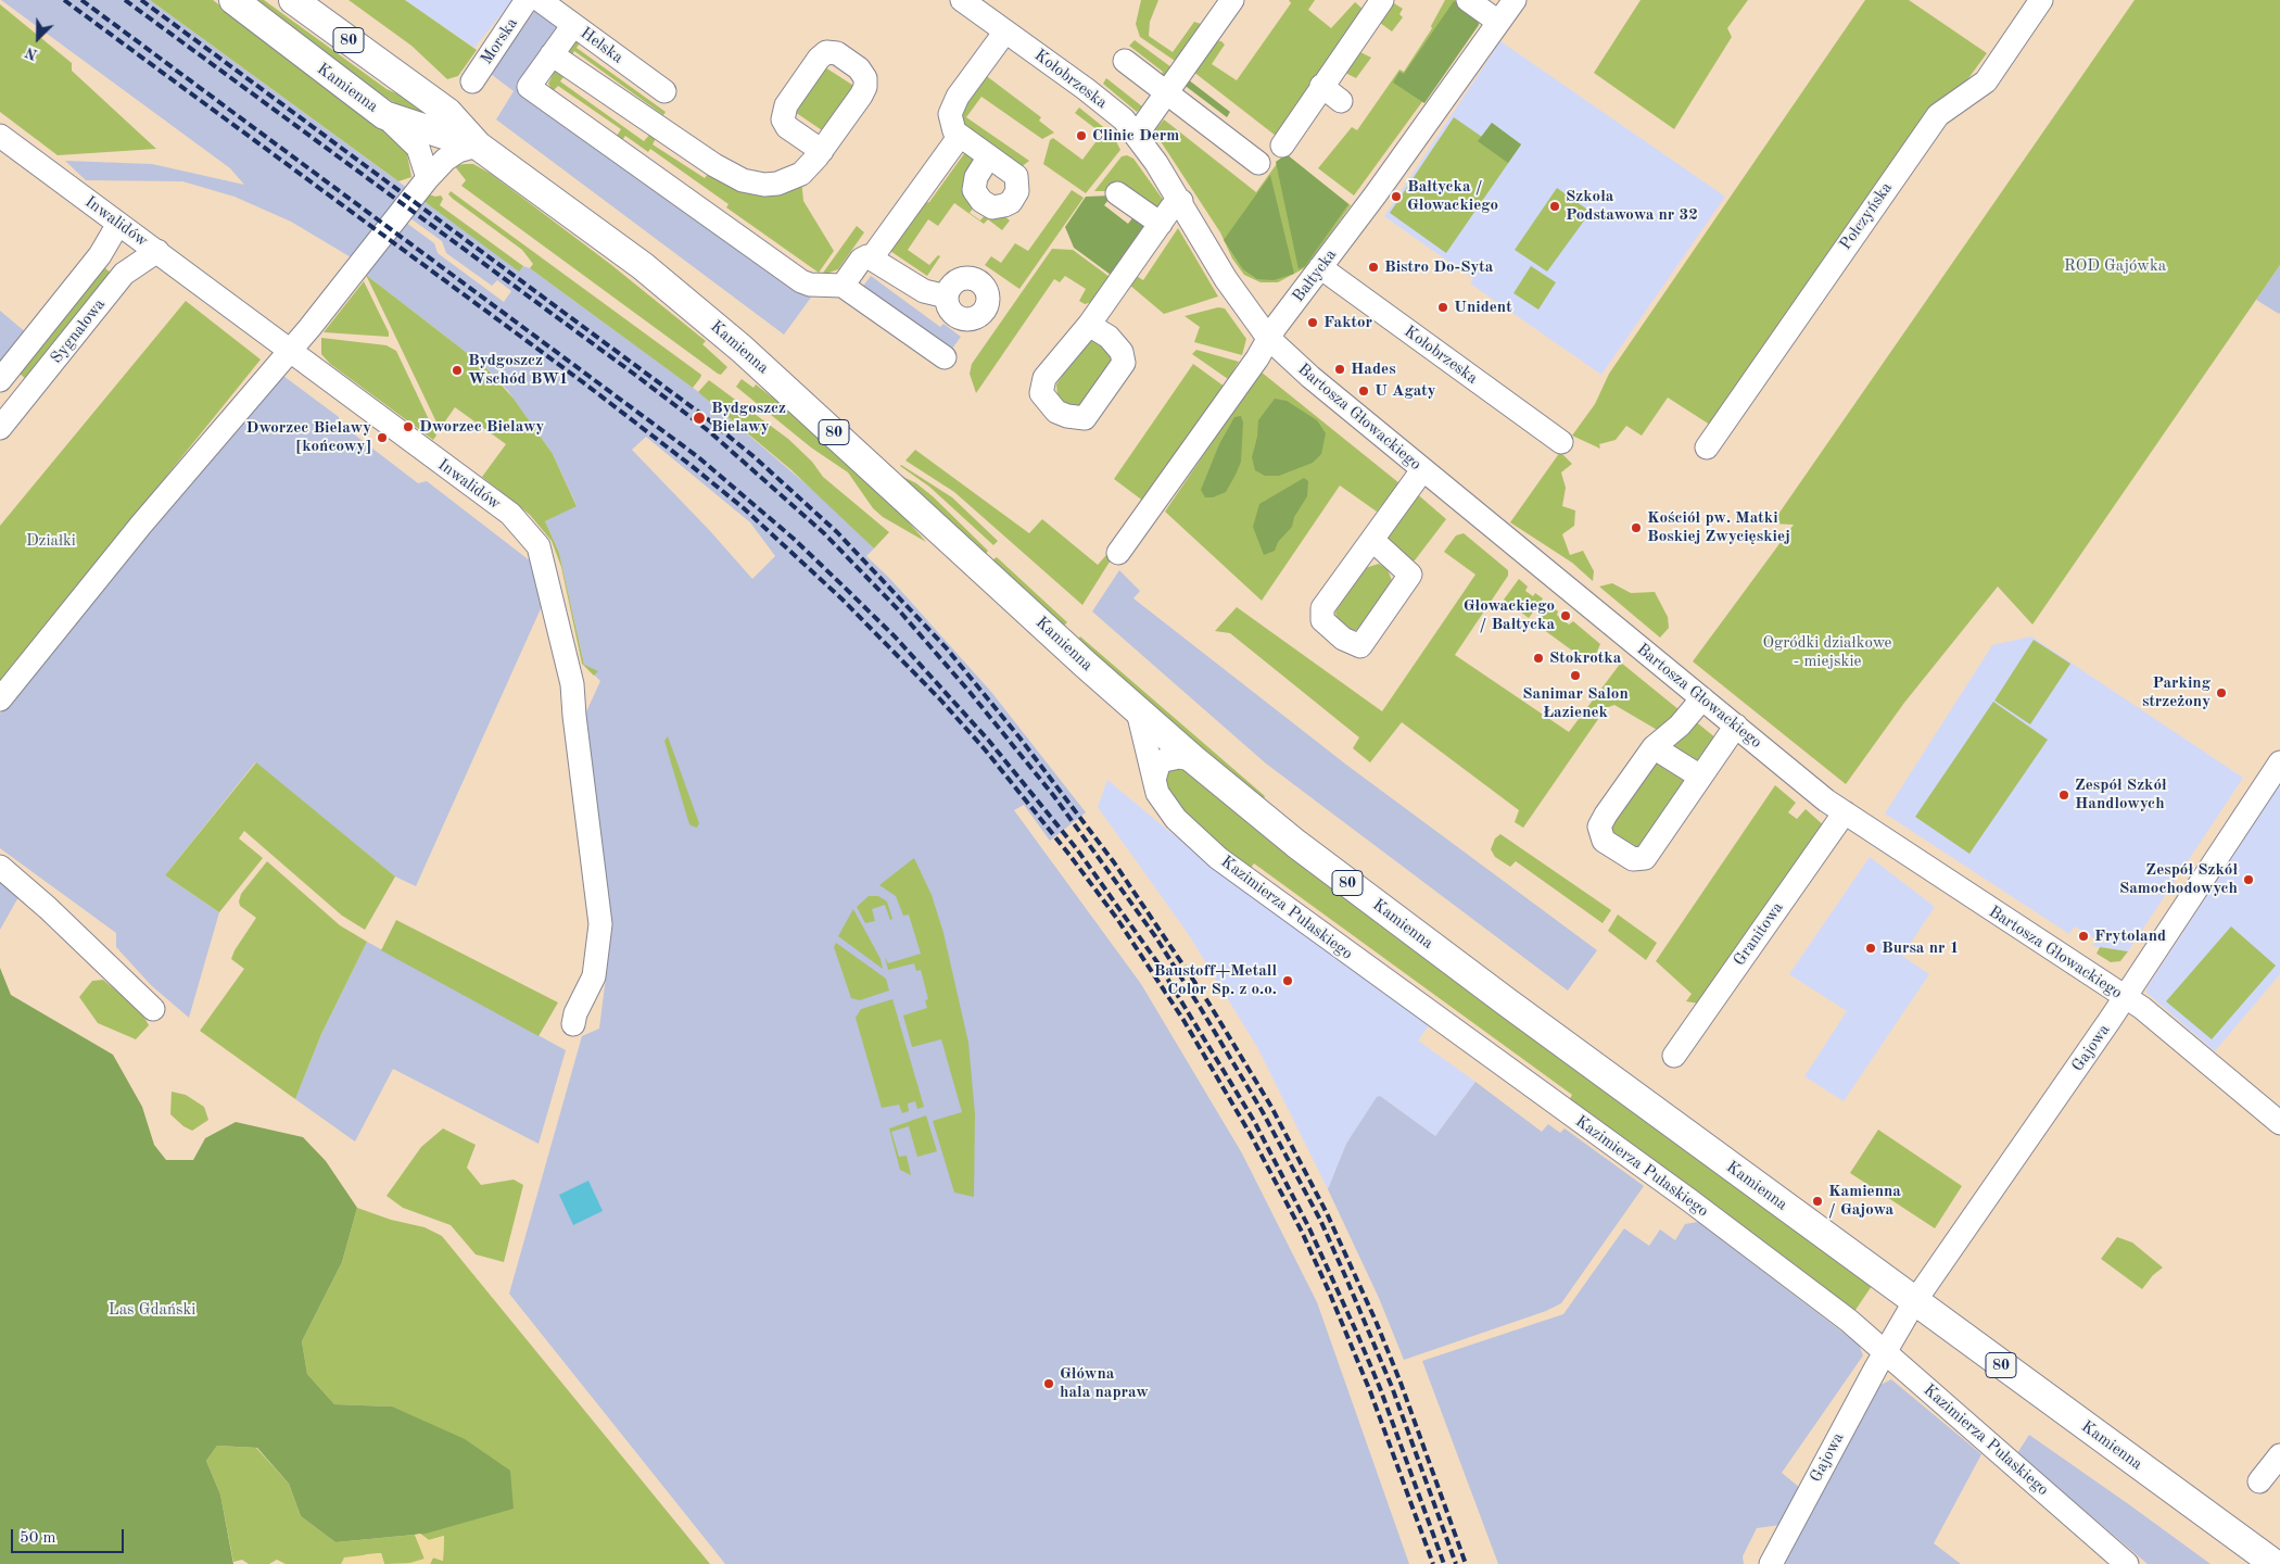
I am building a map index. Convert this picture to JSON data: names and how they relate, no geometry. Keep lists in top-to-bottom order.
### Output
{
  "streets": {
    "main road": ["80", "Kamienna"],
    "street": [
      "Morska",
      "Helska",
      "Kołobrzeska",
      "Połczyńska",
      "Inwalidów",
      "Bałtycka",
      "Sygnałowa",
      "Bartosza Głowackiego",
      "Kazimierza Pułaskiego",
      "Granitowa",
      "Gajowa"
    ]
  },
  "crossings": [
    ["Kołobrzeska", "Bałtycka"],
    ["Kołobrzeska", "Bartosza Głowackiego"],
    ["Kamienna", "Kazimierza Pułaskiego"],
    ["Kamienna", "Gajowa"],
    ["Inwalidów", "Sygnałowa"],
    ["Bałtycka", "Bartosza Głowackiego"],
    ["Bartosza Głowackiego", "Granitowa"],
    ["Bartosza Głowackiego", "Gajowa"],
    ["Kazimierza Pułaskiego", "Gajowa"]
  ],
  "parks": [
    "ROD Gajówka",
    "Działki",
    "Ogródki działkowe - miejskie",
    "Las Gdański"
  ],
  "places": [
    "Clinic Derm",
    "Bałtycka / Głowackiego",
    "Szkoła Podstawowa nr 32",
    "Bistro Do-Syta",
    "Unident",
    "Faktor",
    "Hades",
    "Bydgoszcz Wschód BW1",
    "U Agaty",
    "Bydgoszcz Bielawy",
    "Dworzec Bielawy",
    "Dworzec Bielawy [końcowy]",
    "Kościół pw. Matki Boskiej Zwycięskiej",
    "Głowackiego / Bałtycka",
    "Stokrotka",
    "Sanimar Salon Łazienek",
    "Parking strzeżony",
    "Zespół Szkół Handlowych",
    "Zespół Szkół Samochodowych",
    "Frytoland",
    "Bursa nr 1",
    "Baustoff+Metall Color Sp. z o.o.",
    "Kamienna / Gajowa",
    "Główna hala napraw"
  ],
  "scale_bar": "50 m",
  "north": "bottom left"
}
